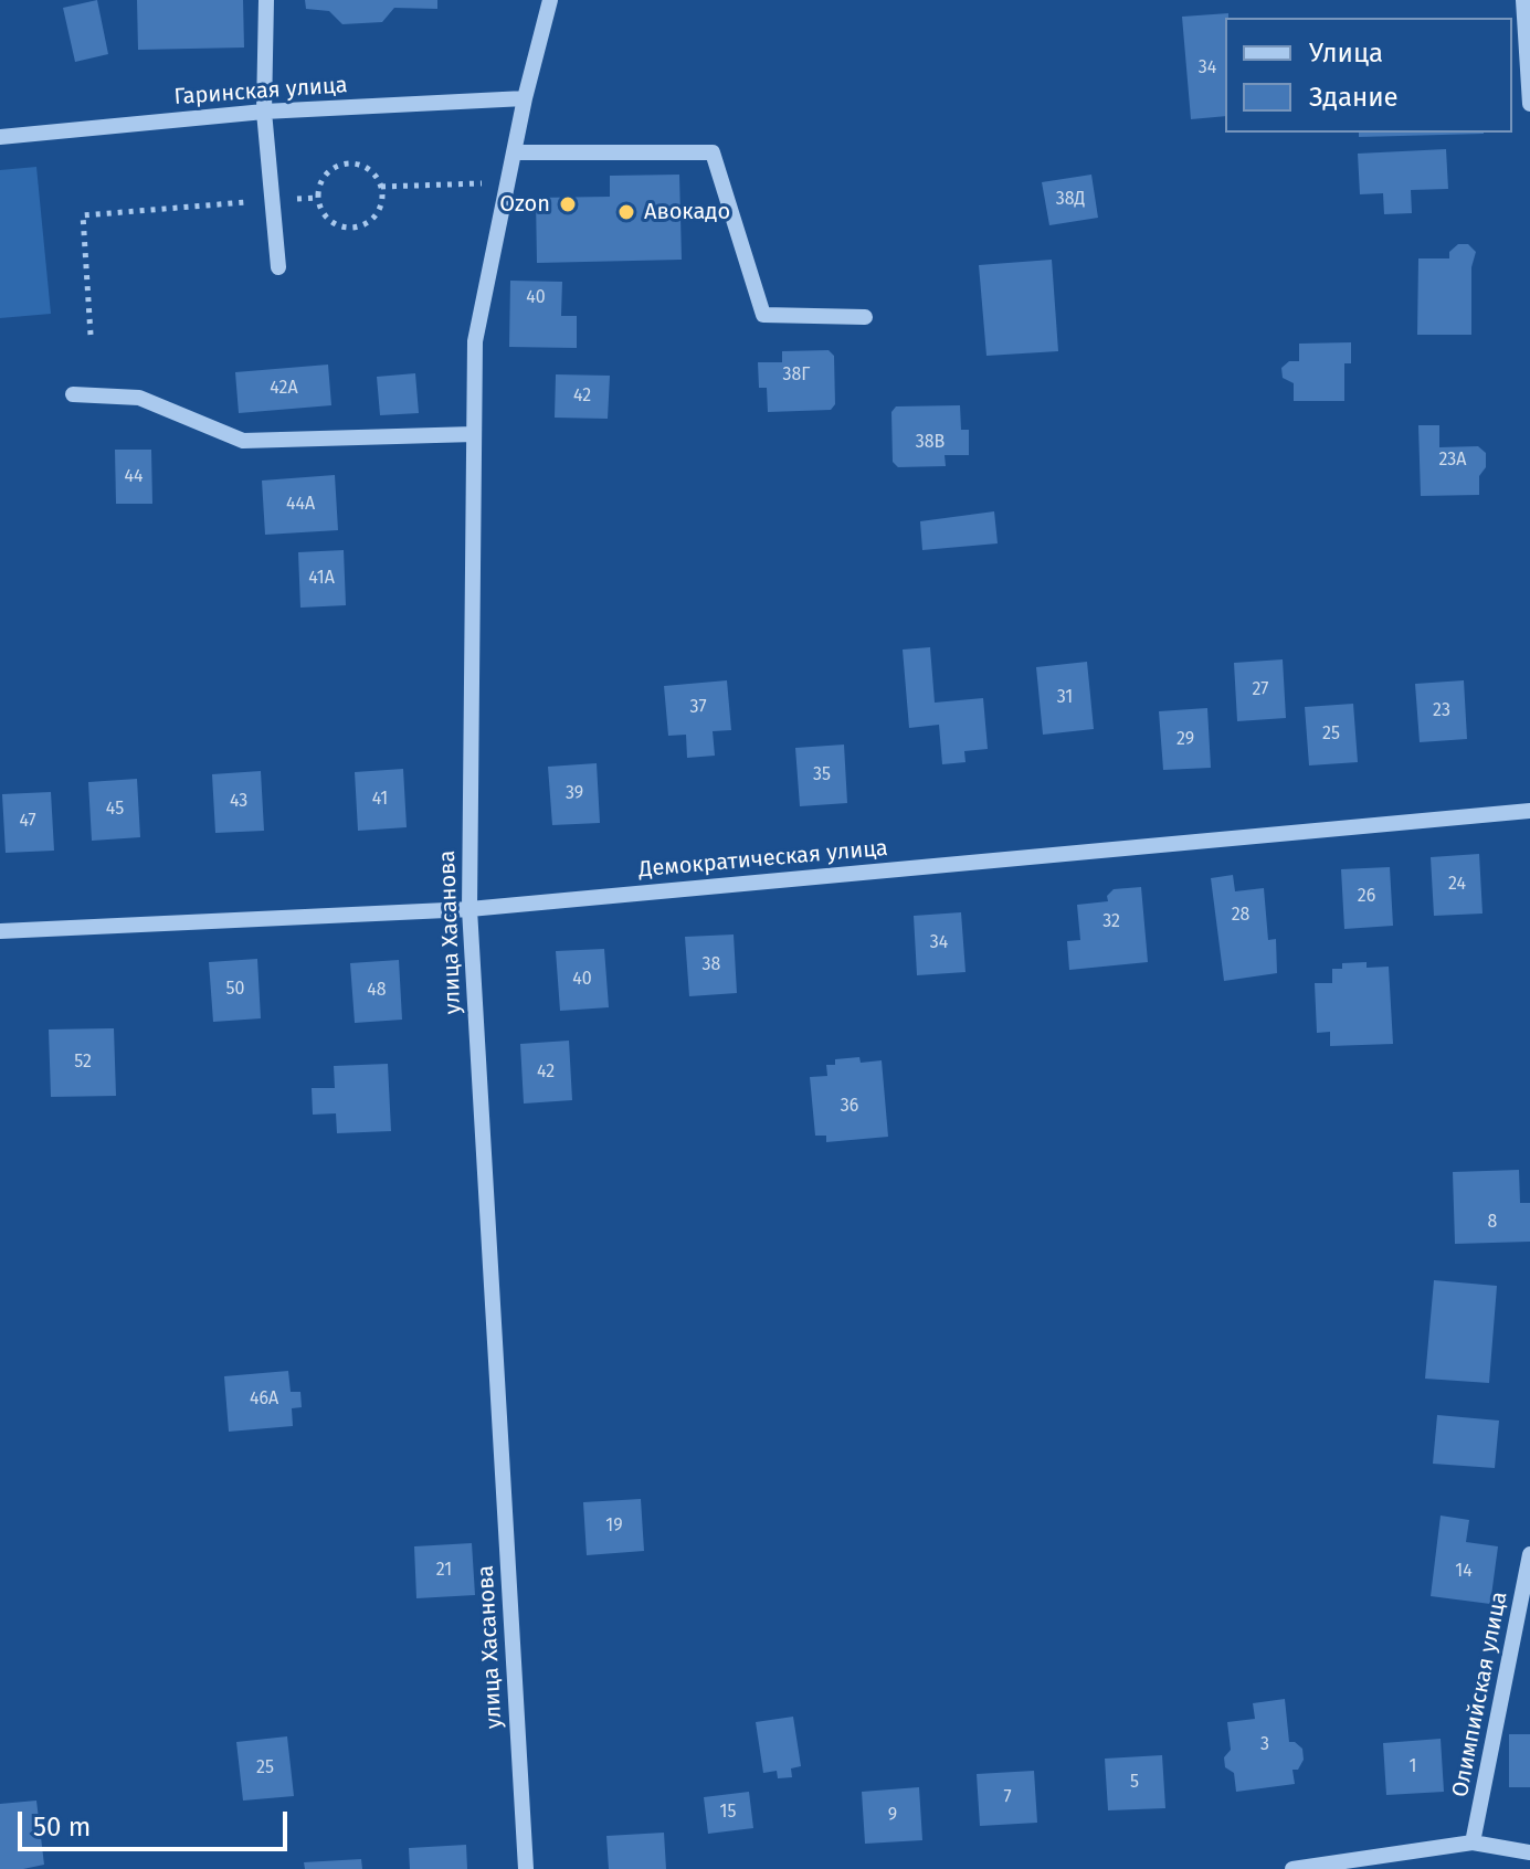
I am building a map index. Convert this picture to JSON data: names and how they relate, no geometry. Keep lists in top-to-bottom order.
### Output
{
  "streets": {
    "street": [
      "Гаринская улица",
      "Демократическая улица",
      "улица Хасанова",
      "Олимпийская улица"
    ]
  },
  "crossings": [
    ["Гаринская улица", "улица Хасанова"],
    ["Демократическая улица", "улица Хасанова"]
  ],
  "places": ["Ozon", "Авокадо"],
  "house_numbers": [
    "34",
    "38Д",
    "40",
    "38Г",
    "42А",
    "42",
    "38В",
    "23А",
    "44",
    "44А",
    "41А",
    "27",
    "31",
    "37",
    "23",
    "25",
    "29",
    "35",
    "39",
    "41",
    "43",
    "45",
    "47",
    "24",
    "26",
    "28",
    "32",
    "34",
    "38",
    "40",
    "50",
    "48",
    "52",
    "42",
    "36",
    "8",
    "46А",
    "19",
    "21",
    "14",
    "3",
    "1",
    "25",
    "5",
    "7",
    "15",
    "9"
  ],
  "legend": ["Улица", "Здание"],
  "scale_bar": "50 m"
}
